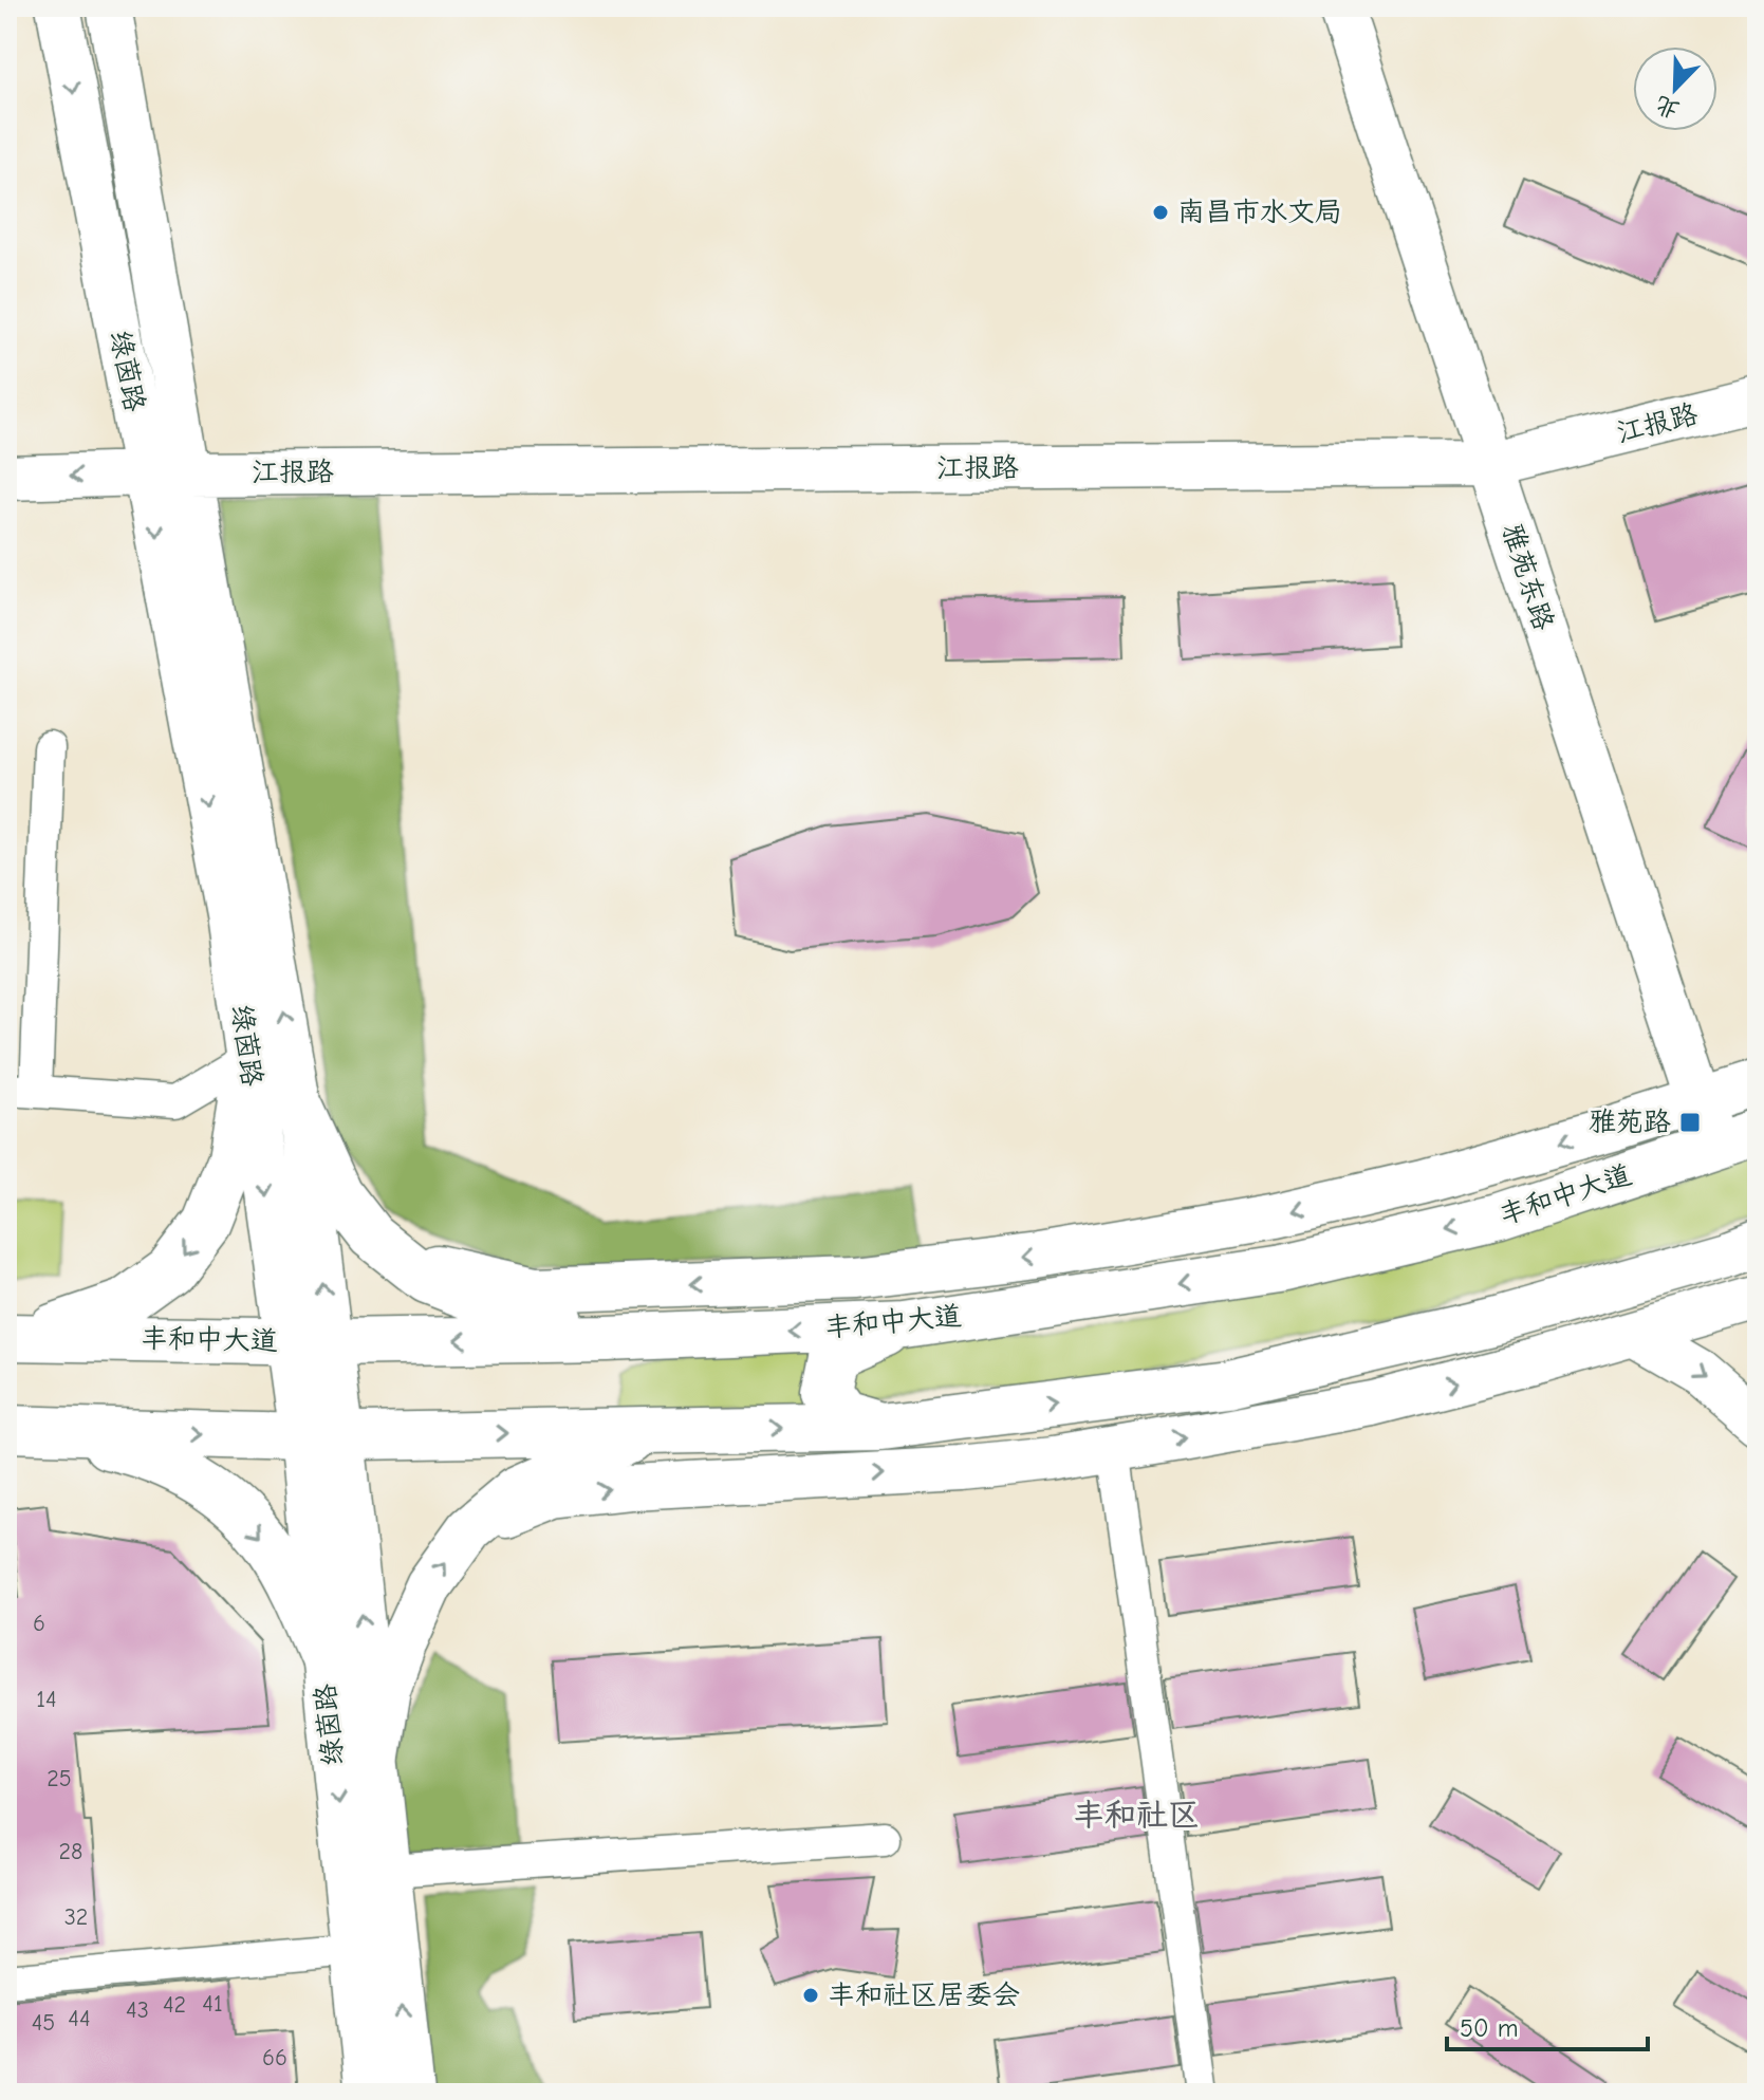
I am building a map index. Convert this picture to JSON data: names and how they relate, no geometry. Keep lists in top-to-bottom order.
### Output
{
  "streets": {
    "main road": [
      "绿茵路",
      "江报路",
      "雅苑东路",
      "丰和中大道"
    ]
  },
  "crossings": [
    ["绿茵路", "江报路"],
    ["绿茵路", "丰和中大道"],
    ["江报路", "雅苑东路"],
    ["雅苑东路", "丰和中大道"]
  ],
  "districts": ["丰和社区"],
  "places": {
    "other": ["南昌市水文局", "丰和社区居委会"],
    "transit": ["雅苑路"]
  },
  "house_numbers": [
    "6",
    "14",
    "25",
    "28",
    "32",
    "41",
    "42",
    "43",
    "44",
    "45",
    "66"
  ],
  "scale_bar": "50 m",
  "north": "bottom left"
}
